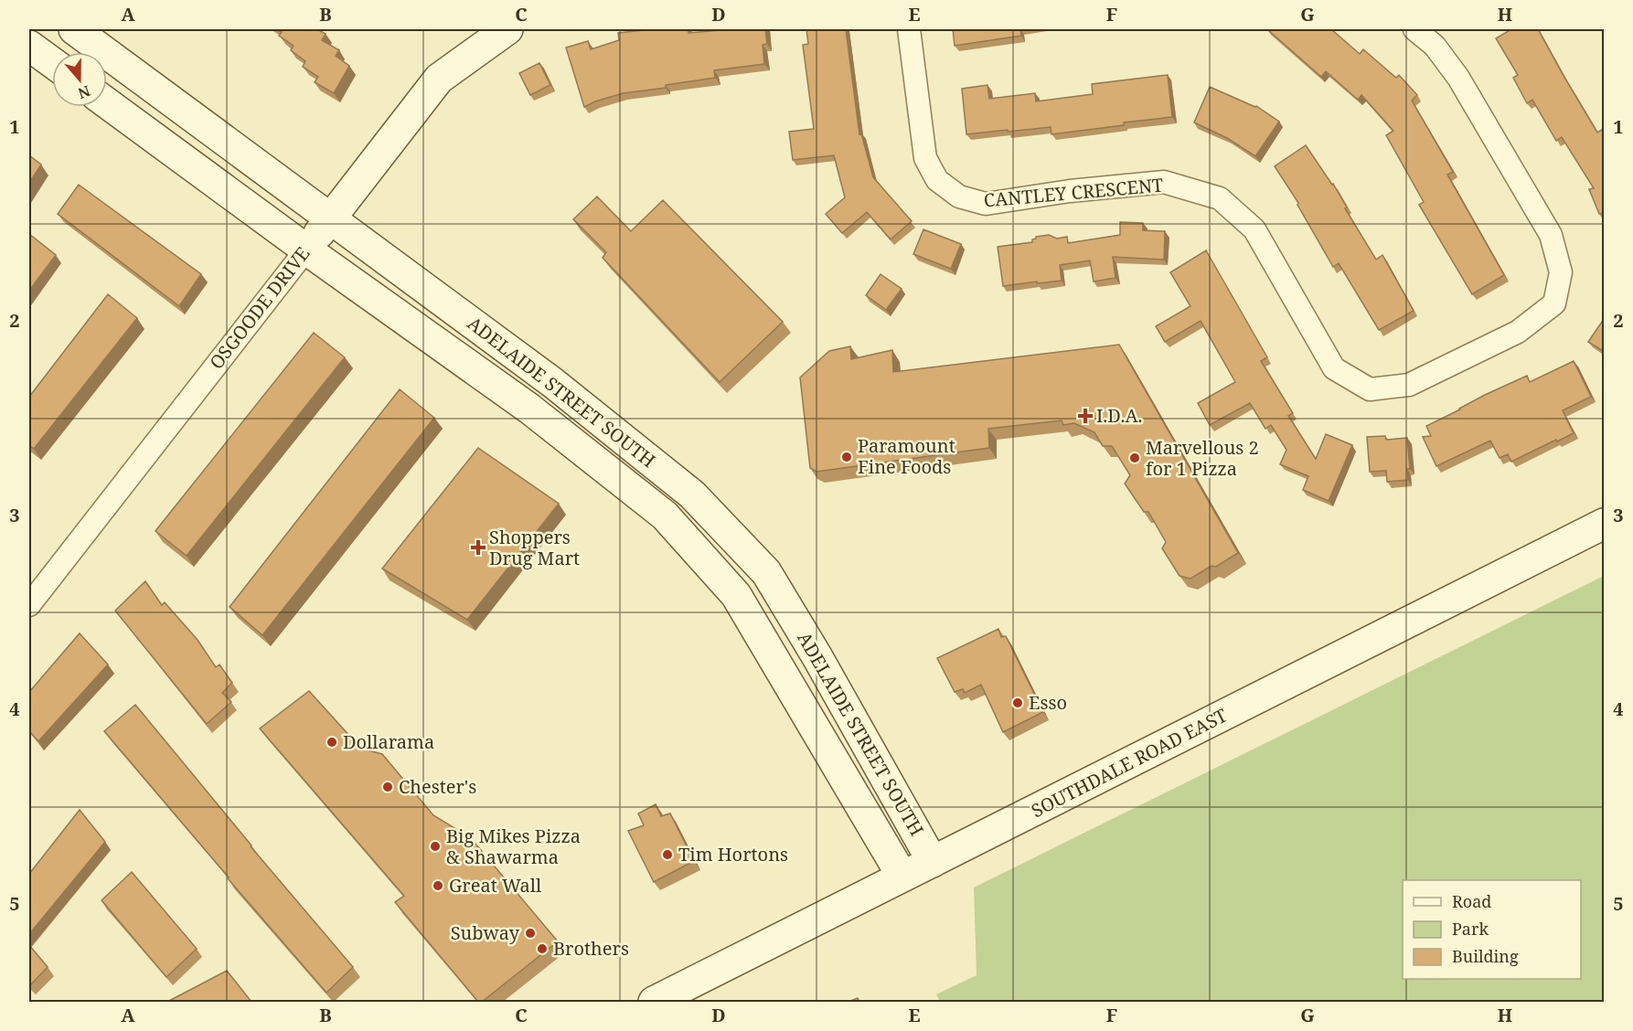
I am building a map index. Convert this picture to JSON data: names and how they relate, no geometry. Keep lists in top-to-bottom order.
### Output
{
  "streets": {
    "street": [
      "CANTLEY CRESCENT",
      "OSGOODE DRIVE",
      "ADELAIDE STREET SOUTH",
      "SOUTHDALE ROAD EAST"
    ]
  },
  "crossings": [
    ["OSGOODE DRIVE", "ADELAIDE STREET SOUTH"],
    ["ADELAIDE STREET SOUTH", "SOUTHDALE ROAD EAST"]
  ],
  "places": {
    "health": ["I.D.A.", "Shoppers Drug Mart"],
    "other": [
      "Paramount Fine Foods",
      "Marvellous 2 for 1 Pizza",
      "Esso",
      "Dollarama",
      "Chester's",
      "Big Mikes Pizza & Shawarma",
      "Tim Hortons",
      "Great Wall",
      "Subway",
      "Brothers"
    ]
  },
  "legend": ["Road", "Park", "Building"],
  "north": "bottom",
  "grid": {
    "columns": [
      "A",
      "B",
      "C",
      "D",
      "E",
      "F",
      "G",
      "H"
    ],
    "rows": [
      "1",
      "2",
      "3",
      "4",
      "5"
    ]
  }
}
